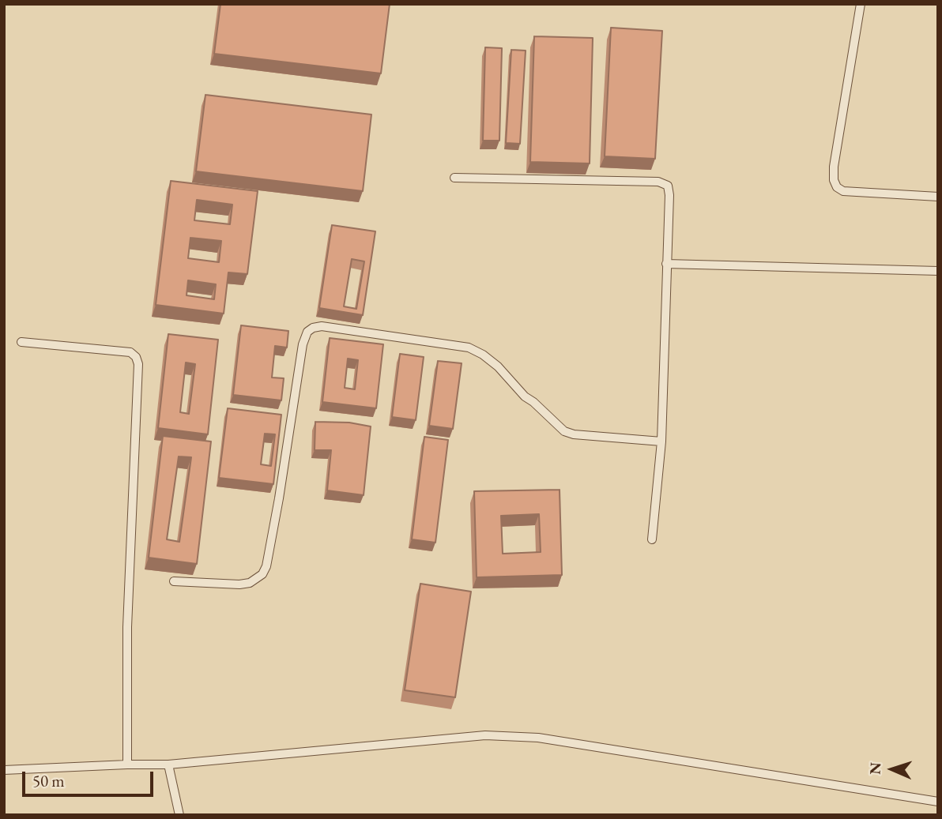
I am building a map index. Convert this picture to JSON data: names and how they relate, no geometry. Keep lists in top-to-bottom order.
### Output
{
  "scale_bar": "50 m",
  "north": "left"
}
